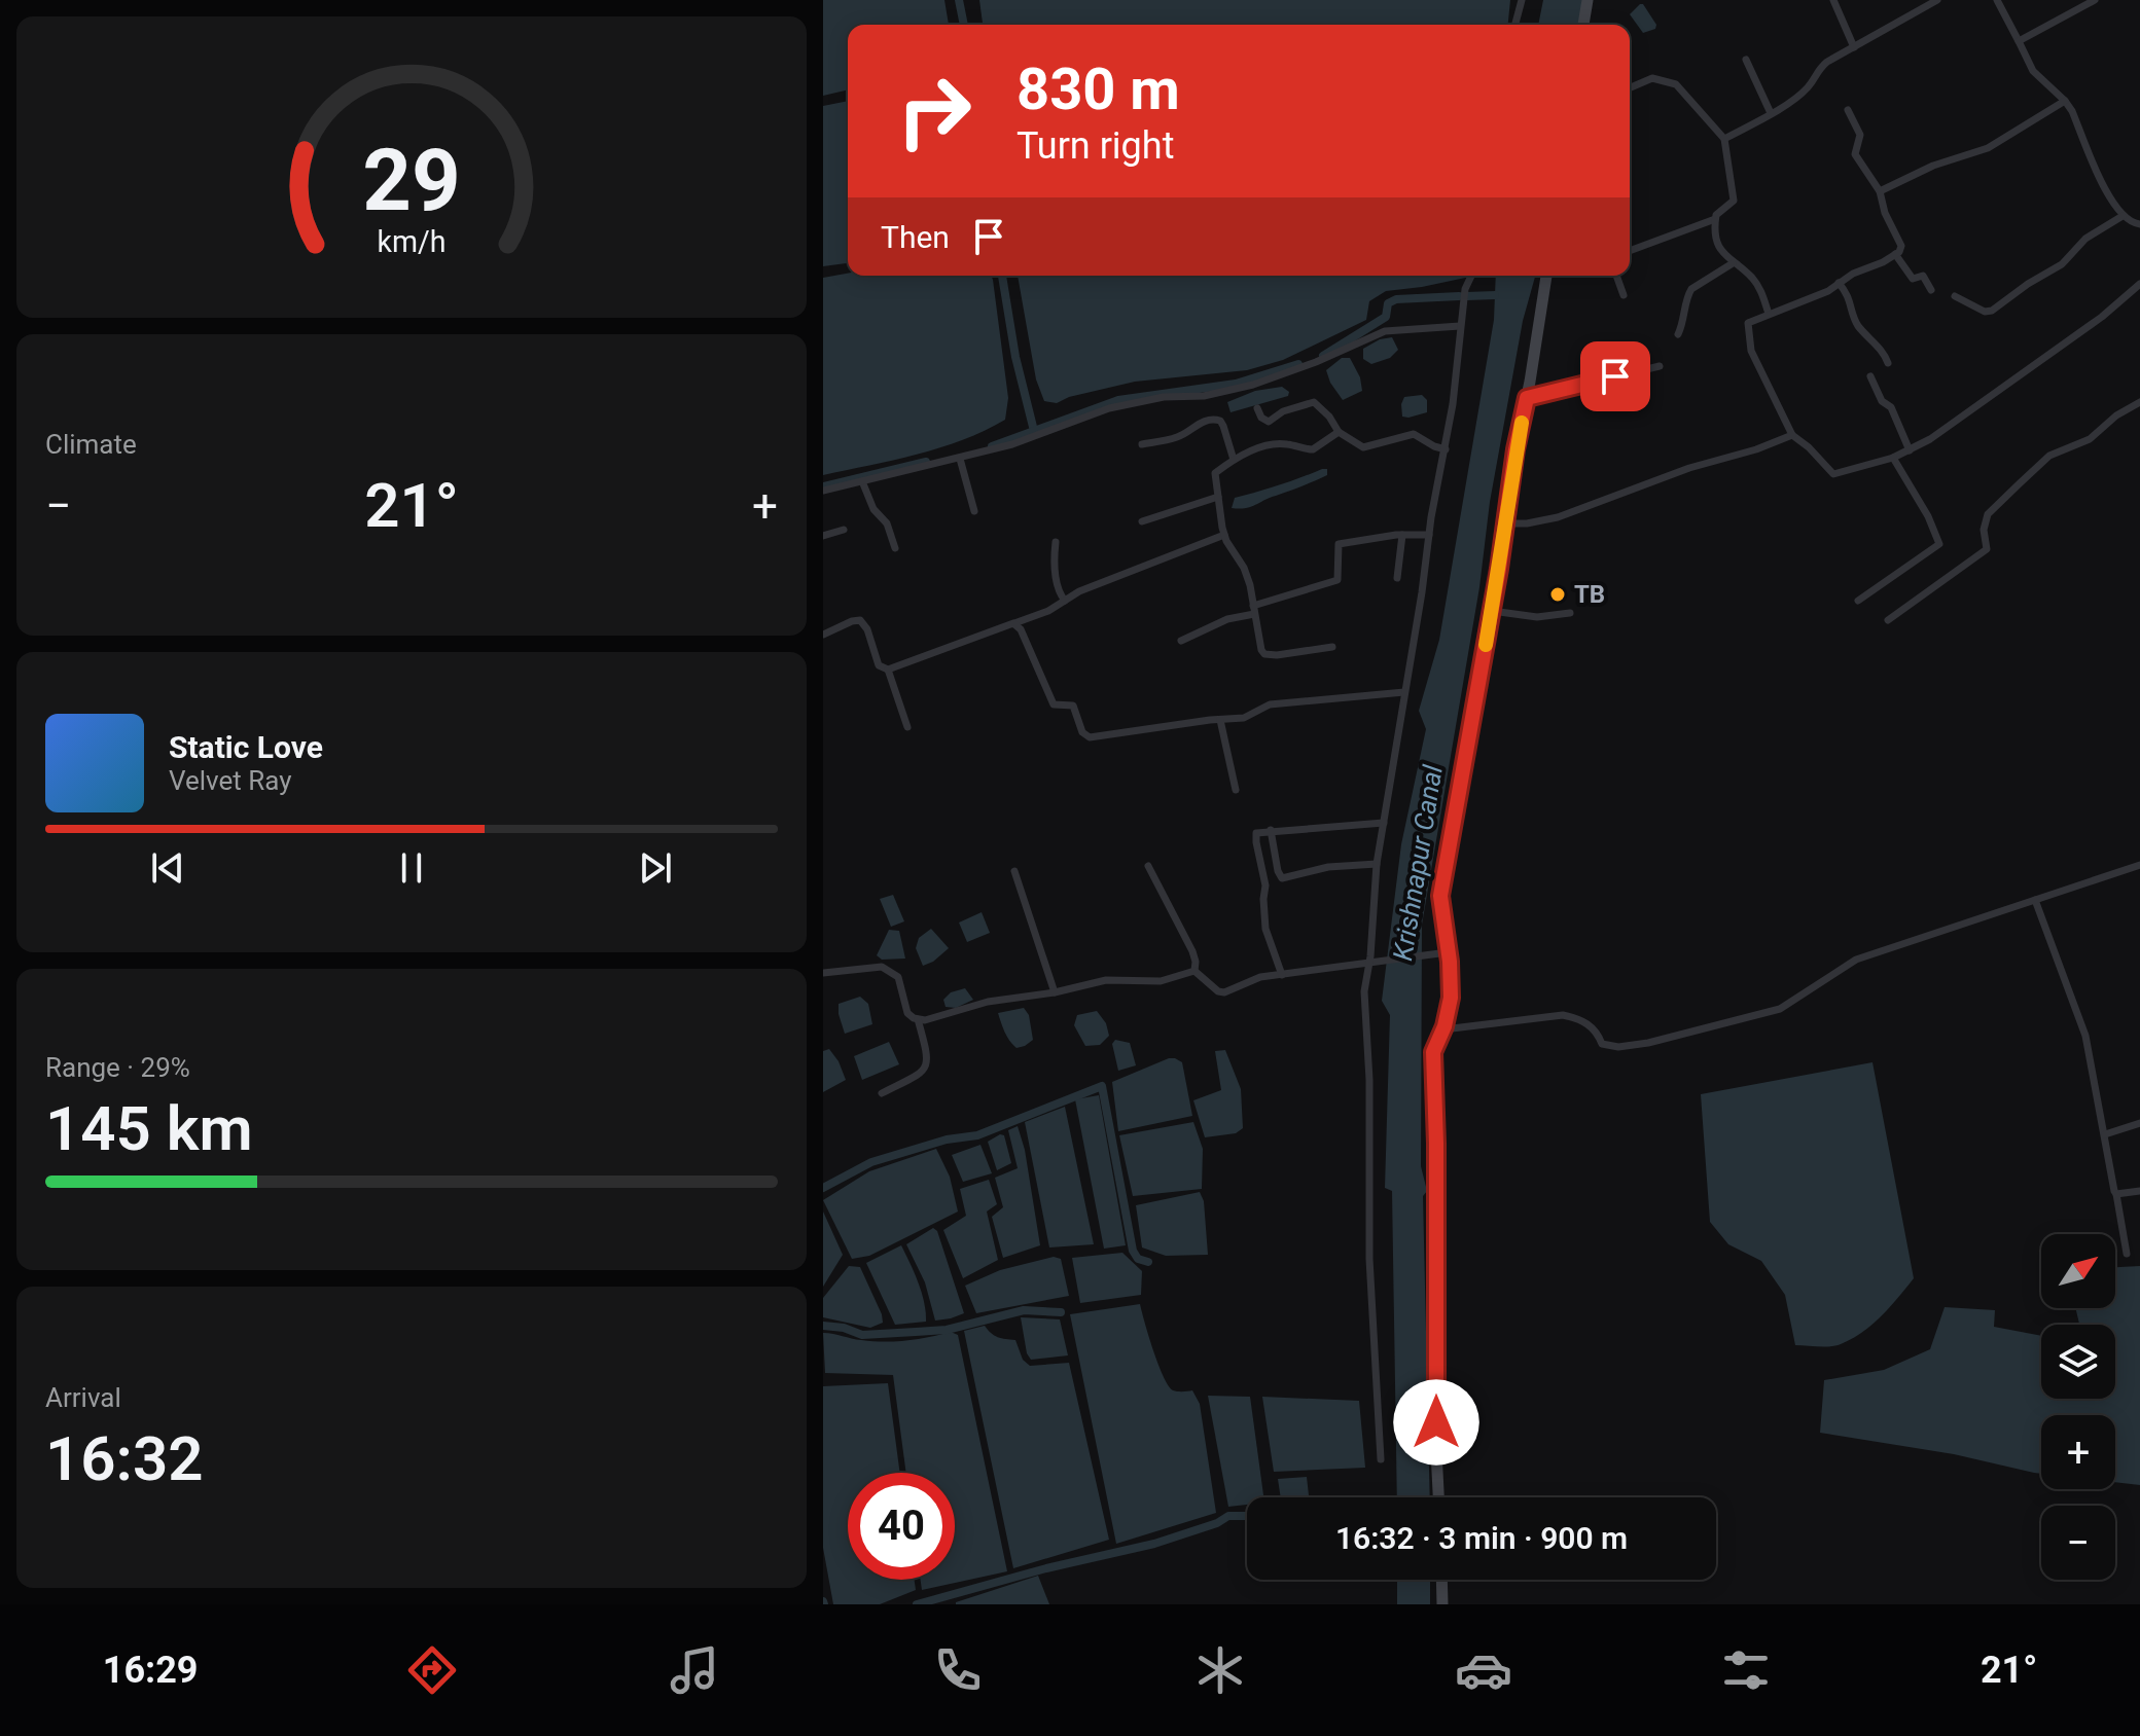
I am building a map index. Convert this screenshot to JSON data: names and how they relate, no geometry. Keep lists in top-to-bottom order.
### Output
{
  "water": ["Krishnapur Canal"],
  "places": ["TB"],
  "north": "top right",
  "page": {
    "turn": ["830 m", "Turn right"],
    "then": "Then",
    "tile": [
      "Climate",
      ["Range · 29%", "145 km"],
      ["Arrival", "16:32"]
    ],
    "heat": ["−", "21°", "+"],
    "song": ["Static Love", "Velvet Ray"],
    "map_buttons": ["+", "−"],
    "limit": "40",
    "trip": "16:32 · 3 min · 900 m",
    "tabs": ["16:29", "21°"],
    "gauge": ["29", "km/h"]
  }
}
